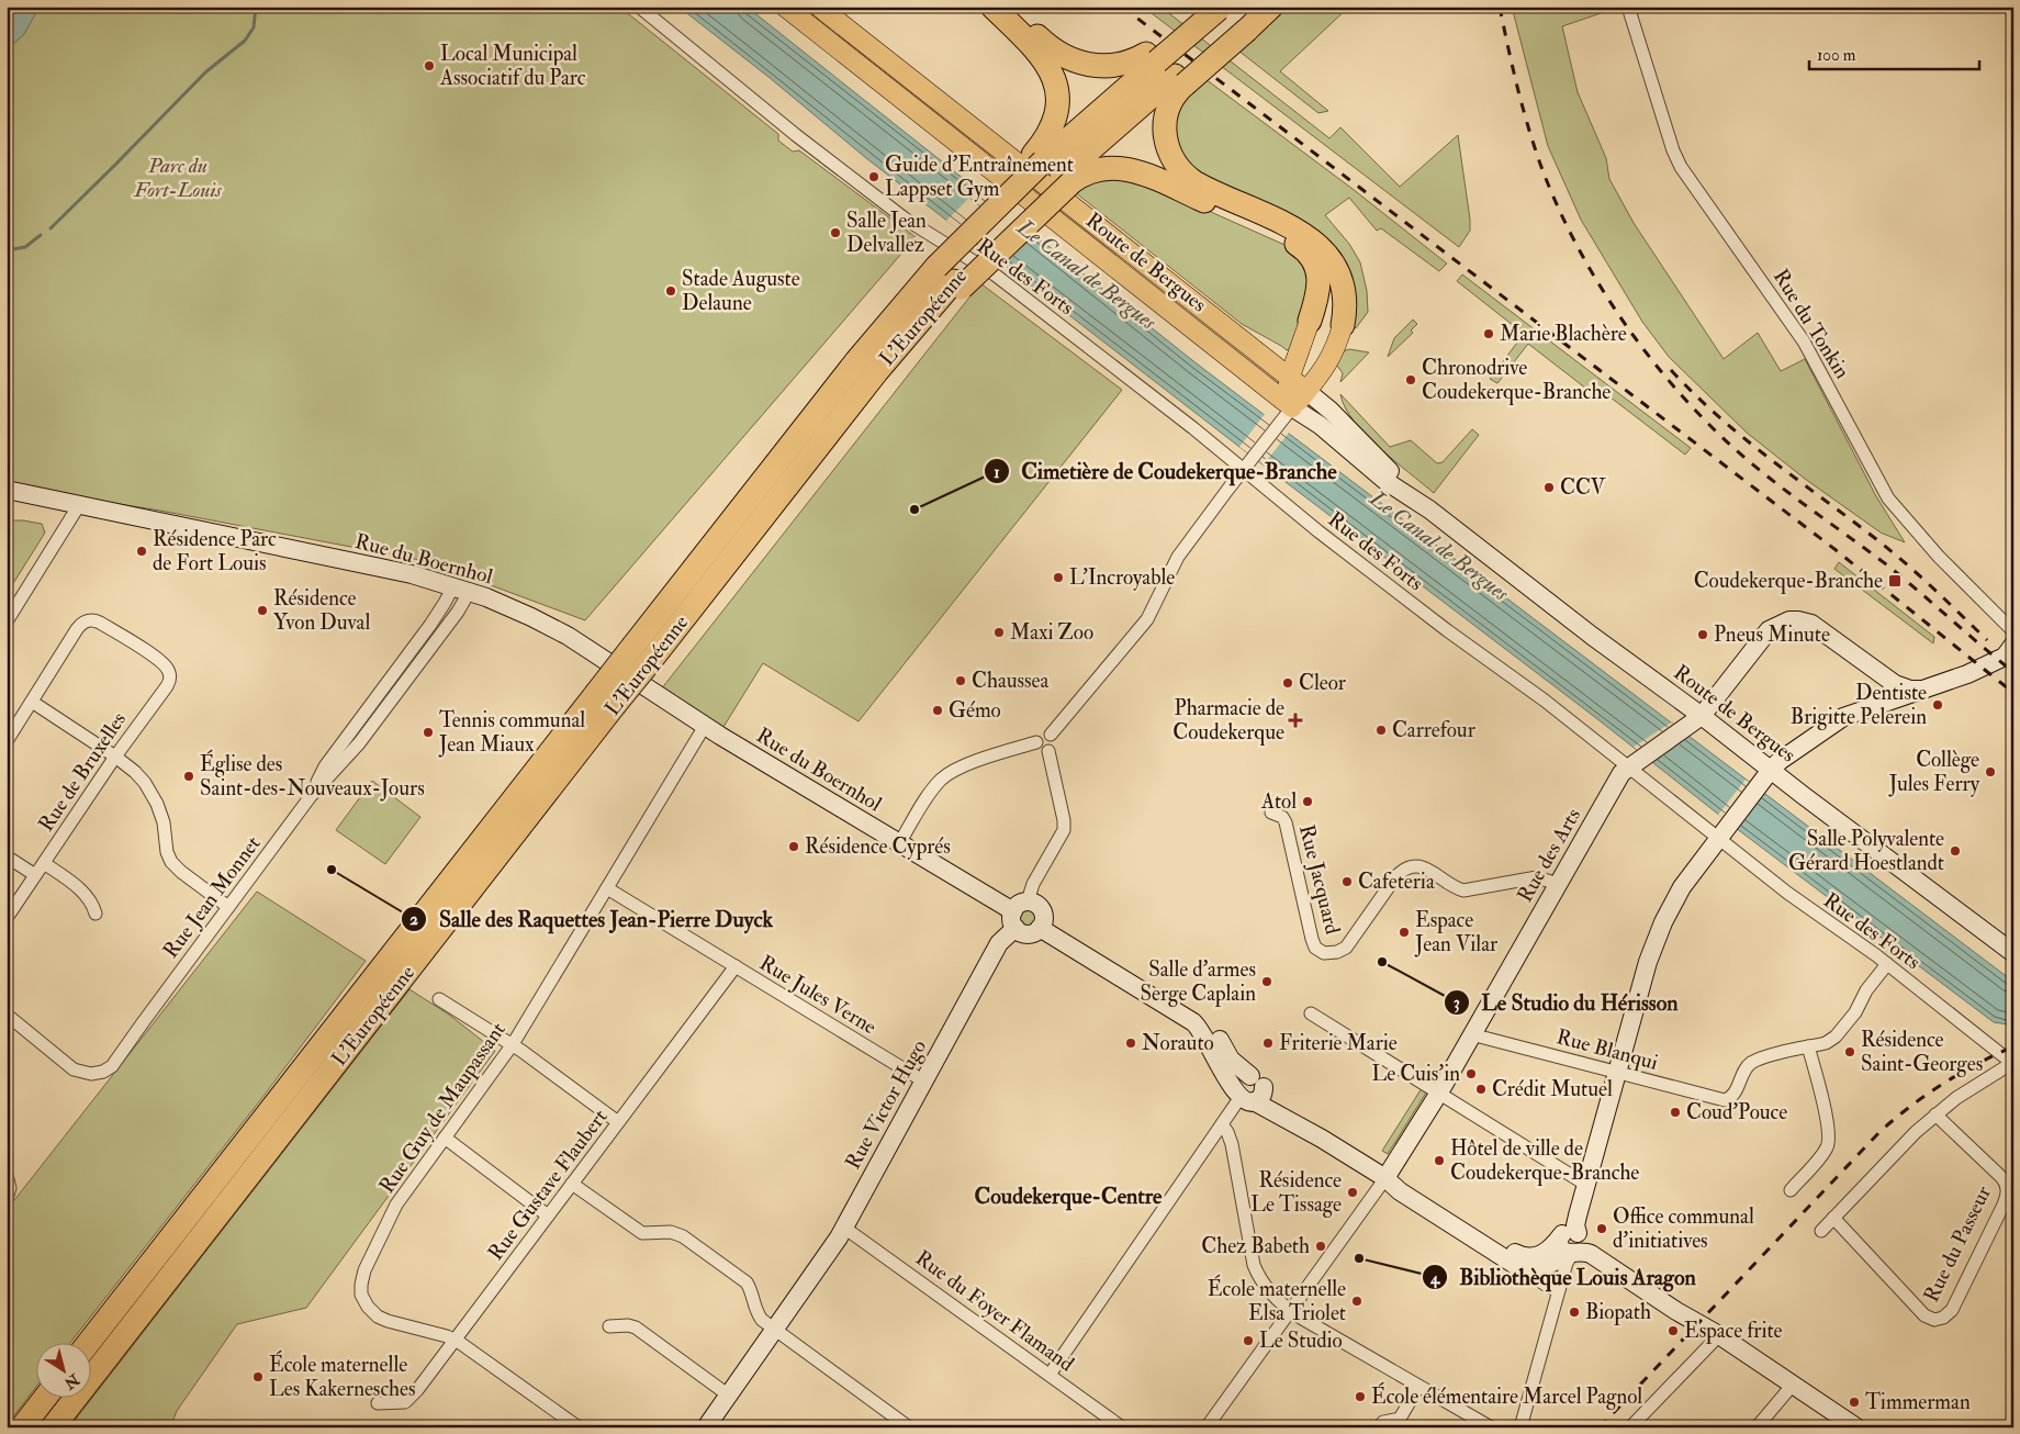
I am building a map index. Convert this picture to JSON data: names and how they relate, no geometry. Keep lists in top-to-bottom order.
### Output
{
  "streets": {
    "highway": ["L'Européenne"],
    "main road": ["Route de Bergues"],
    "street": [
      "Rue des Forts",
      "Rue du Tonkin",
      "Rue du Boernhol",
      "Rue de Bruxelles",
      "Rue des Arts",
      "Rue Jacquard",
      "Rue Jean Monnet",
      "Rue Jules Verne",
      "Rue Blanqui",
      "Rue Victor Hugo",
      "Rue Guy de Maupassant",
      "Rue Gustave Flaubert",
      "Rue du Passeur",
      "Rue du Foyer Flamand"
    ]
  },
  "crossings": [
    ["Route de Bergues", "Rue des Arts"],
    ["Rue des Forts", "Rue des Arts"],
    ["Rue du Boernhol", "Rue Jean Monnet"],
    ["Rue du Boernhol", "Rue Victor Hugo"],
    ["Rue du Boernhol", "Rue Guy de Maupassant"],
    ["Rue des Arts", "Rue Jacquard"],
    ["Rue des Arts", "Rue Blanqui"],
    ["Rue Jules Verne", "Rue Victor Hugo"],
    ["Rue Jules Verne", "Rue Guy de Maupassant"],
    ["Rue Jules Verne", "Rue Gustave Flaubert"],
    ["Rue Victor Hugo", "Rue du Foyer Flamand"],
    ["Rue Guy de Maupassant", "Rue Gustave Flaubert"]
  ],
  "districts": ["Coudekerque-Centre"],
  "water": ["Le Canal de Bergues"],
  "parks": ["Parc du Fort-Louis"],
  "places": {
    "other": [
      "Local Municipal Associatif du Parc",
      "Guide d'Entraînement Lappset Gym",
      "Salle Jean Delvallez",
      "Stade Auguste Delaune",
      "Marie Blachère",
      "Chronodrive Coudekerque-Branche",
      "CCV",
      "Cimetière de Coudekerque-Branche",
      "Résidence Parc de Fort Louis",
      "L'Incroyable",
      "Résidence Yvon Duval",
      "Maxi Zoo",
      "Pneus Minute",
      "Chaussea",
      "Cleor",
      "Dentiste Brigitte Pelerein",
      "Gémo",
      "Carrefour",
      "Tennis communal Jean Miaux",
      "Collège Jules Ferry",
      "Église des Saint-des-Nouveaux-Jours",
      "Atol",
      "Résidence Cyprés",
      "Salle Polyvalente Gérard Hoestlandt",
      "Salle des Raquettes Jean-Pierre Duyck",
      "Cafeteria",
      "Espace Jean Vilar",
      "Le Studio du Hérisson",
      "Salle d'armes Serge Caplain",
      "Norauto",
      "Friterie Marie",
      "Résidence Saint-Georges",
      "Le Cuis'in",
      "Crédit Mutuel",
      "Coud'Pouce",
      "Hôtel de ville de Coudekerque-Branche",
      "Résidence Le Tissage",
      "Office communal d'initiatives",
      "Chez Babeth",
      "Bibliothèque Louis Aragon",
      "École maternelle Elsa Triolet",
      "Biopath",
      "Espace frite",
      "Le Studio",
      "École maternelle Les Kakernesches",
      "École élémentaire Marcel Pagnol",
      "Timmerman"
    ],
    "transit": ["Coudekerque-Branche"],
    "health": ["Pharmacie de Coudekerque"]
  },
  "scale_bar": "100 m",
  "north": "bottom right"
}
